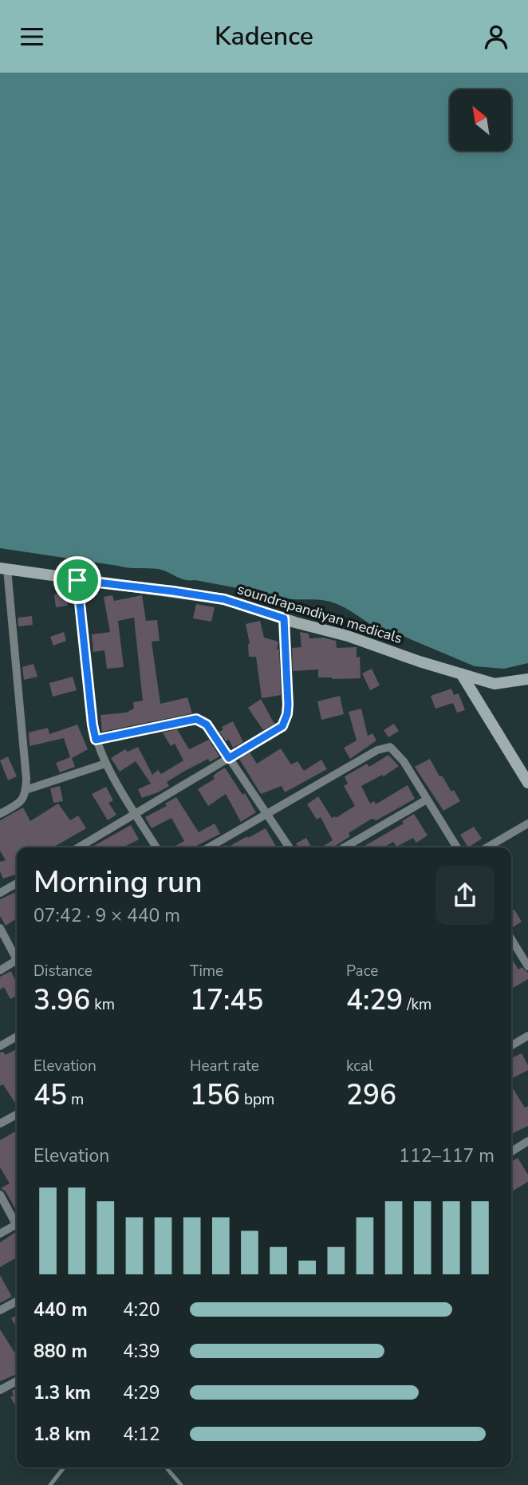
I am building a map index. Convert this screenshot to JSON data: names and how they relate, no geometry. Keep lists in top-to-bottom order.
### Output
{
  "streets": {
    "main road": ["soundrapandiyan medicals"]
  },
  "north": "top left",
  "page": {
    "header": "Kadence",
    "heading": ["Morning run", "07:42 · 9 × 440 m"],
    "stats": [
      ["Distance", "3.96 km"],
      ["Time", "17:45"],
      ["Pace", "4:29 /km"],
      ["Elevation", "45 m"],
      ["Heart rate", "156 bpm"],
      ["kcal", "296"]
    ],
    "chart": ["Elevation", "112–117 m"],
    "list": [
      {
        "name": "440 m",
        "note": "4:20"
      },
      {
        "name": "880 m",
        "note": "4:39"
      },
      {
        "name": "1.3 km",
        "note": "4:29"
      },
      {
        "name": "1.8 km",
        "note": "4:12"
      }
    ]
  }
}
